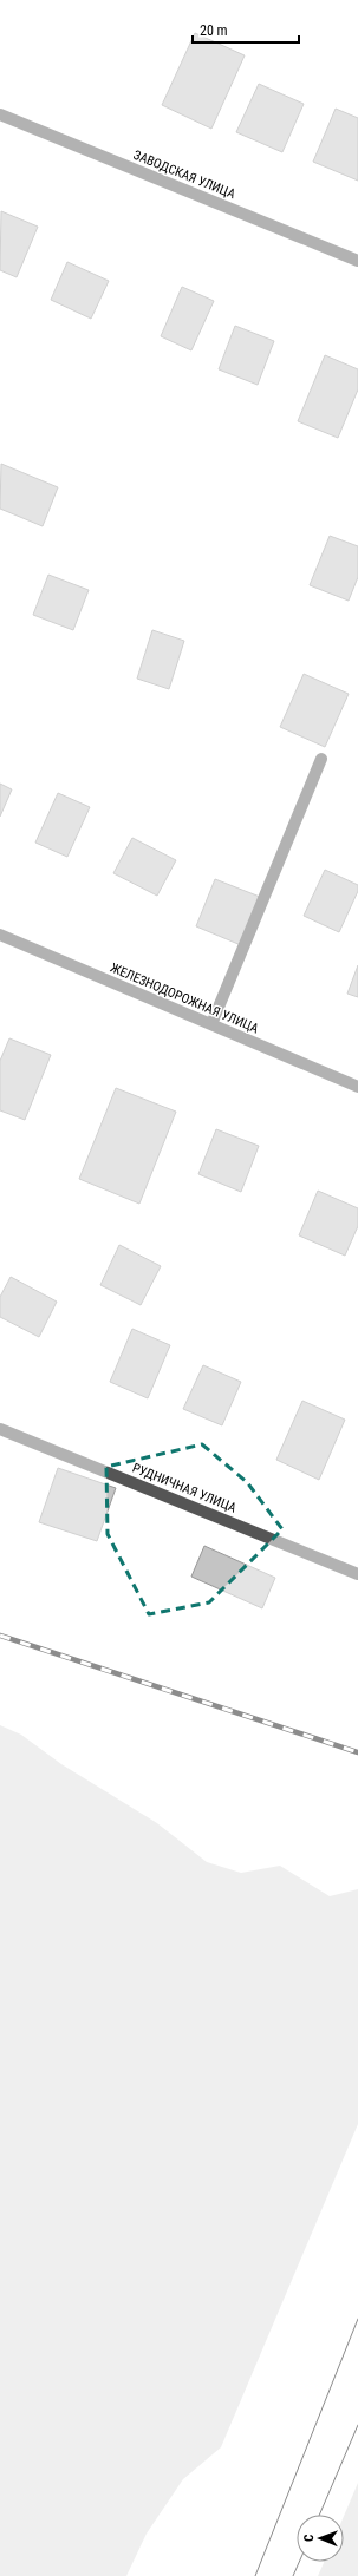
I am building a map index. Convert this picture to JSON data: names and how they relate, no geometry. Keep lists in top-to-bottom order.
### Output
{
  "streets": {
    "street": ["ЗАВОДСКАЯ УЛИЦА", "ЖЕЛЕЗНОДОРОЖНАЯ УЛИЦА", "РУДНИЧНАЯ УЛИЦА"]
  },
  "scale_bar": "20 m",
  "north": "left"
}
